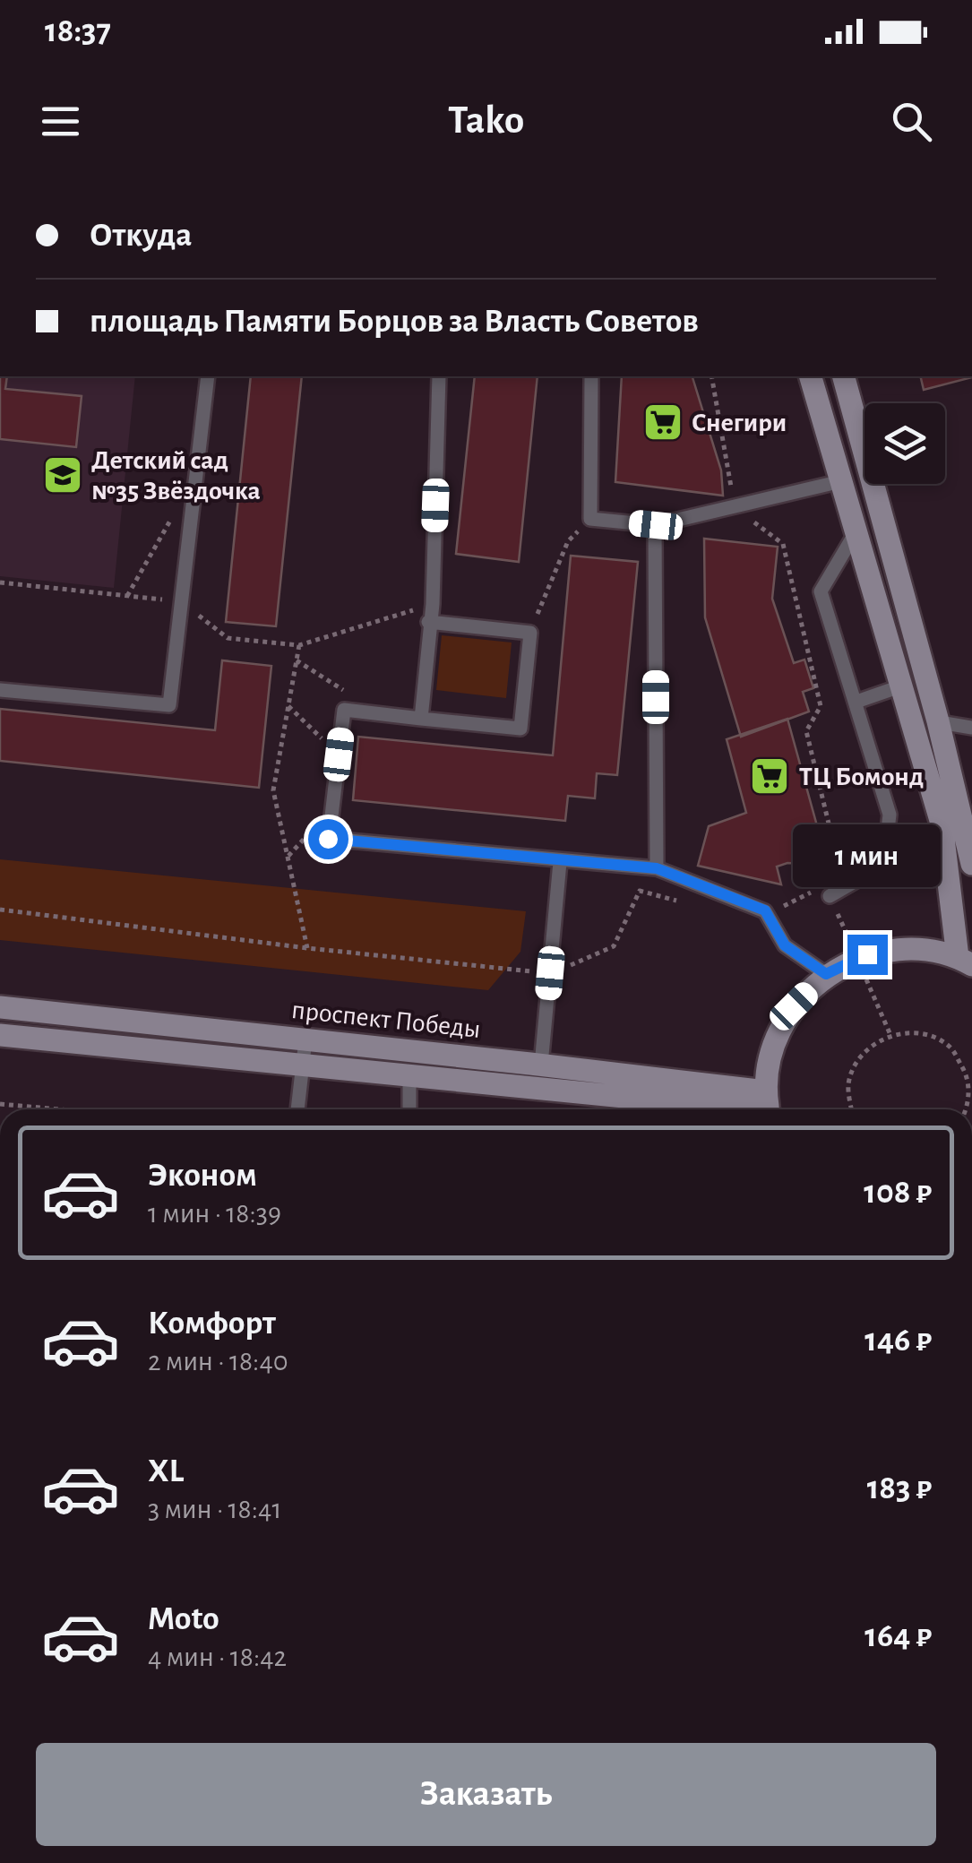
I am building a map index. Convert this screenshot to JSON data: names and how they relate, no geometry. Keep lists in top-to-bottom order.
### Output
{
  "streets": {
    "main road": ["проспект Победы"]
  },
  "places": {
    "supermarket": ["Снегири", "ТЦ Бомонд"],
    "school or university": ["Детский сад №35 Звёздочка"]
  },
  "page": {
    "status": "18:37",
    "header": "Tako",
    "banner": ["Откуда", "площадь Памяти Борцов за Власть Советов"],
    "bubble": "1 мин",
    "list": [
      {
        "name": "Эконом",
        "note": "1 мин · 18:39",
        "value": "108 ₽"
      },
      {
        "name": "Комфорт",
        "note": "2 мин · 18:40",
        "value": "146 ₽"
      },
      {
        "name": "XL",
        "note": "3 мин · 18:41",
        "value": "183 ₽"
      },
      {
        "name": "Moto",
        "note": "4 мин · 18:42",
        "value": "164 ₽"
      }
    ],
    "buttons": "Заказать"
  }
}
